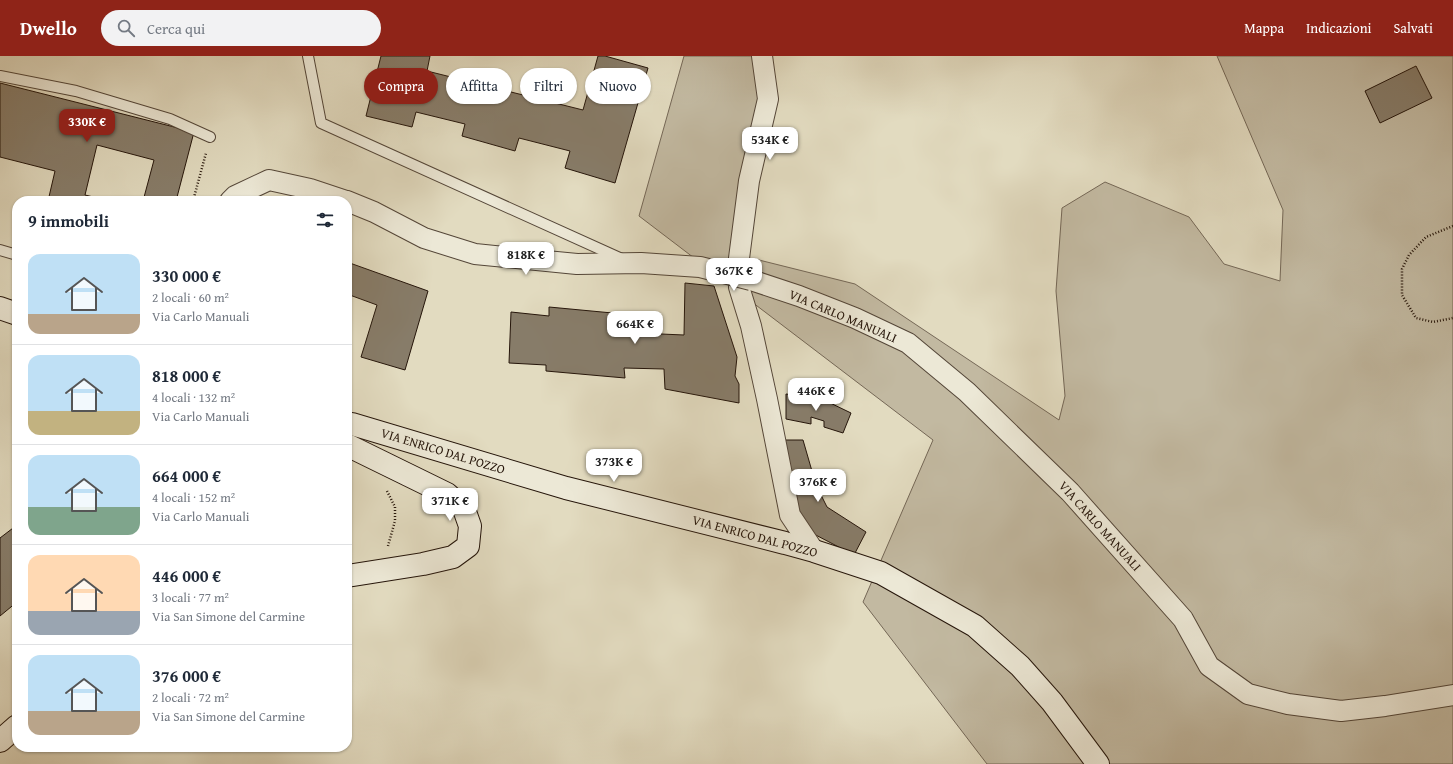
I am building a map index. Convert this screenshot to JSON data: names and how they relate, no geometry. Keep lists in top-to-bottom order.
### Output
{
  "streets": {
    "street": ["VIA CARLO MANUALI", "VIA ENRICO DAL POZZO"]
  },
  "page": {
    "header": "Dwello",
    "search": "Cerca qui",
    "nav": ["Mappa", "Indicazioni", "Salvati"],
    "chip": [
      "Compra",
      "Affitta",
      "Filtri",
      "Nuovo"
    ],
    "price": [
      "330K €",
      "534K €",
      "818K €",
      "367K €",
      "664K €",
      "446K €",
      "373K €",
      "376K €",
      "371K €"
    ],
    "heading": "9 immobili",
    "list": [
      {
        "name": "330 000 €",
        "note": "2 locali · 60 m² · Via Carlo Manuali"
      },
      {
        "name": "818 000 €",
        "note": "4 locali · 132 m² · Via Carlo Manuali"
      },
      {
        "name": "664 000 €",
        "note": "4 locali · 152 m² · Via Carlo Manuali"
      },
      {
        "name": "446 000 €",
        "note": "3 locali · 77 m² · Via San Simone del Carmine"
      },
      {
        "name": "376 000 €",
        "note": "2 locali · 72 m² · Via San Simone del Carmine"
      }
    ]
  }
}
